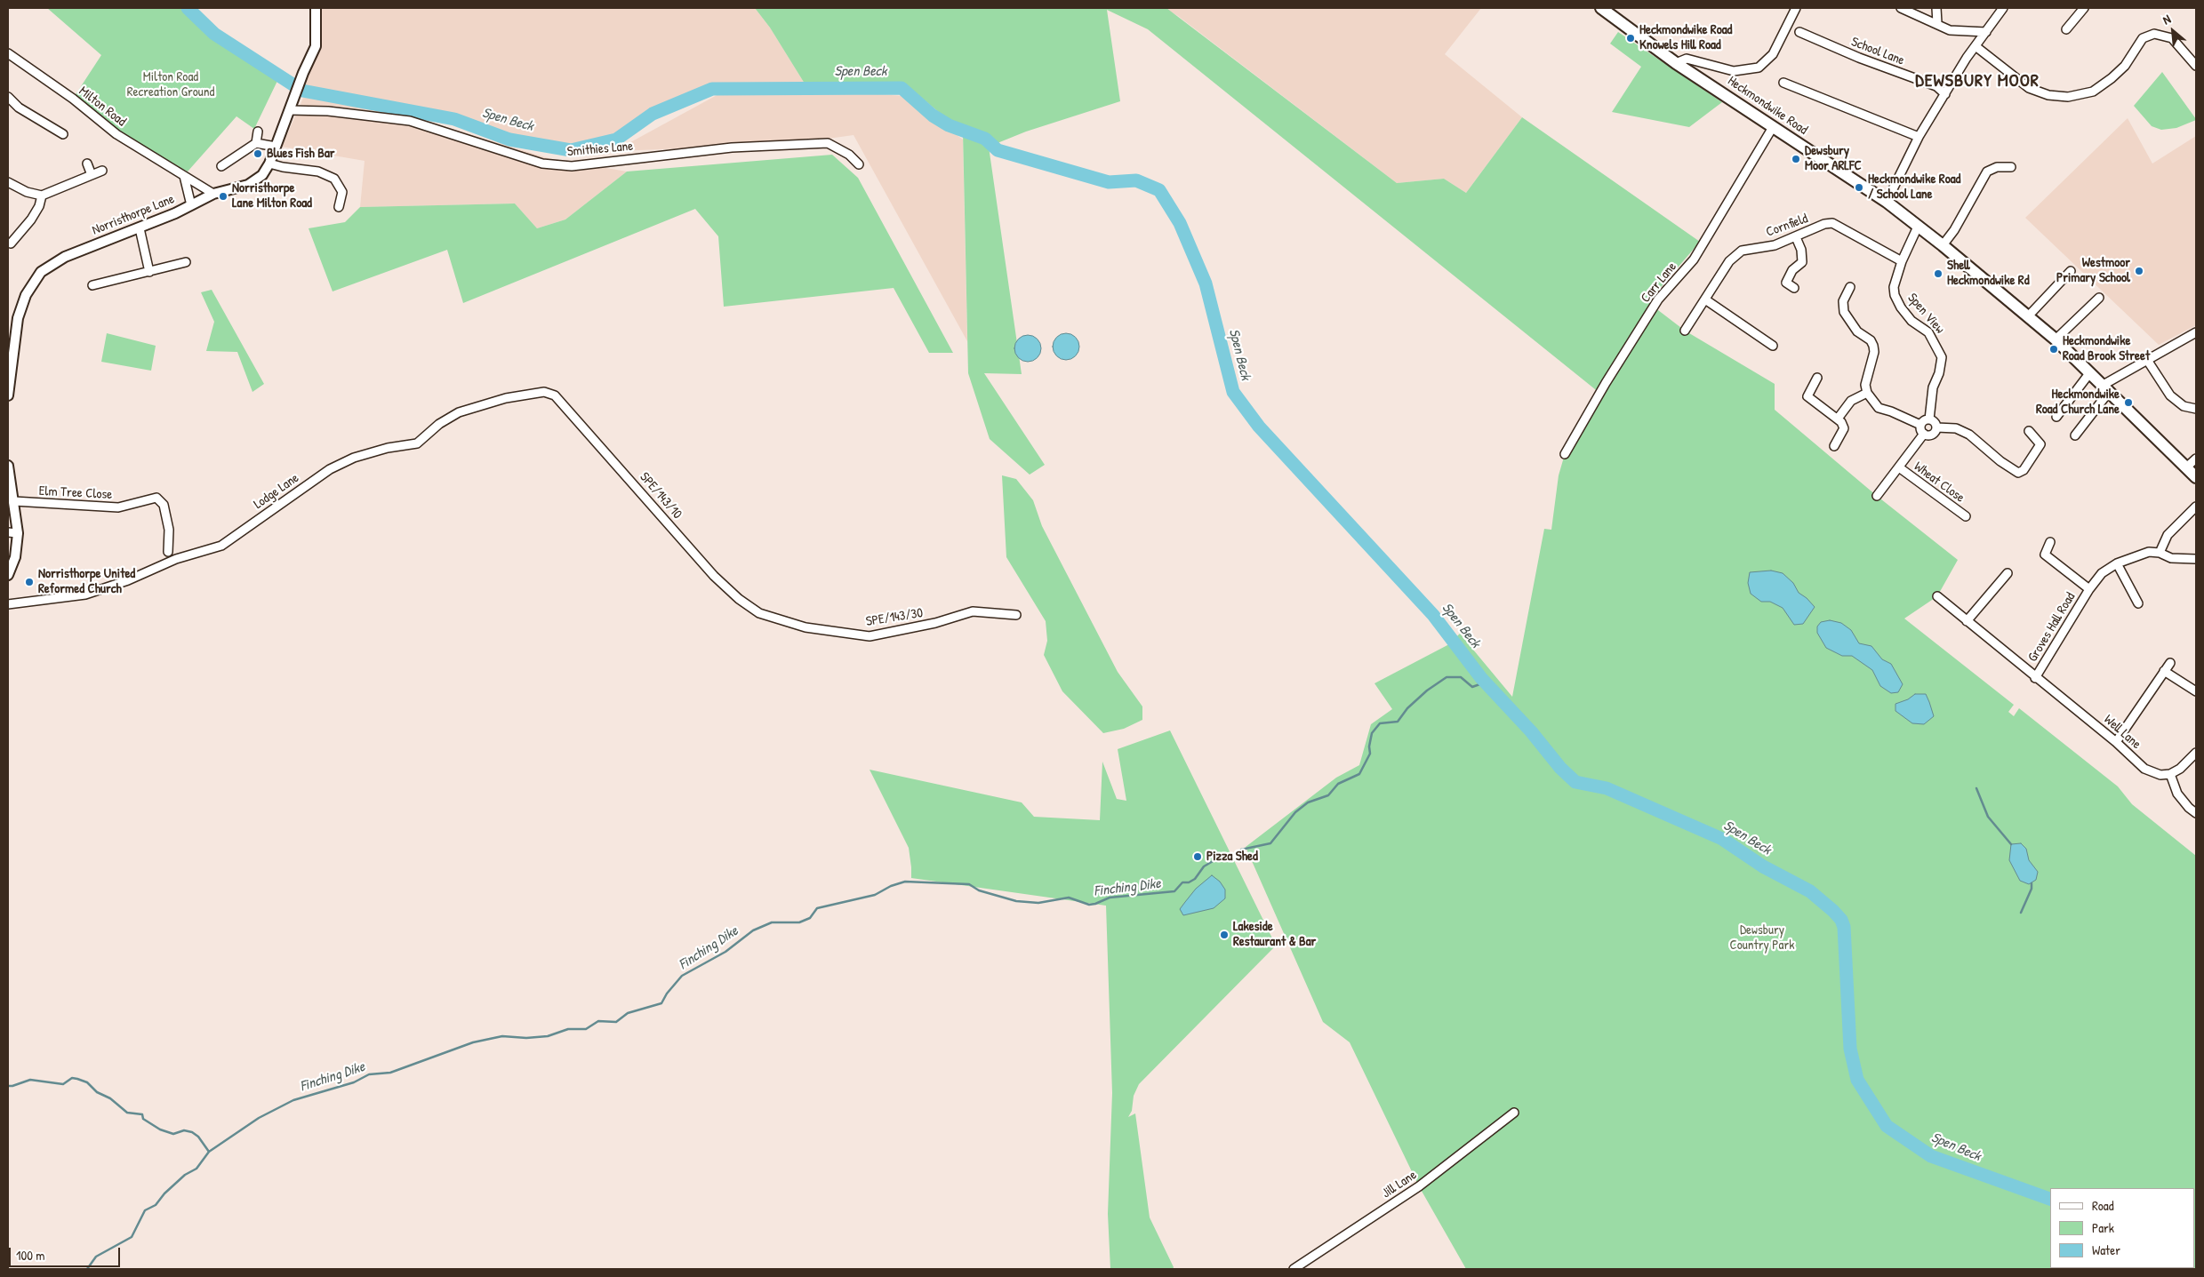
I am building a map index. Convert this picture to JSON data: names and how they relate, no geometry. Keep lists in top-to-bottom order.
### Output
{
  "streets": {
    "main road": ["Heckmondwike Road"],
    "street": [
      "School Lane",
      "Milton Road",
      "Smithies Lane",
      "Norristhorpe Lane",
      "Cornfield",
      "Carr Lane",
      "Spen View",
      "Wheat Close",
      "Lodge Lane",
      "Elm Tree Close",
      "SPE/143/10",
      "SPE/143/30",
      "Groves Hall Road",
      "Well Lane",
      "Jill Lane"
    ]
  },
  "crossings": [
    ["Heckmondwike Road", "Carr Lane"],
    ["Heckmondwike Road", "Spen View"],
    ["Milton Road", "Norristhorpe Lane"],
    ["Smithies Lane", "Norristhorpe Lane"],
    ["Cornfield", "Spen View"],
    ["Lodge Lane", "SPE/143/10"],
    ["SPE/143/10", "SPE/143/30"],
    ["Groves Hall Road", "Well Lane"]
  ],
  "districts": ["DEWSBURY MOOR"],
  "water": ["Spen Beck", "Finching Dike"],
  "parks": ["Milton Road Recreation Ground", "Dewsbury Country Park"],
  "places": [
    "Heckmondwike Road Knowels Hill Road",
    "Blues Fish Bar",
    "Dewsbury Moor ARLFC",
    "Heckmondwike Road / School Lane",
    "Norristhorpe Lane Milton Road",
    "Westmoor Primary School",
    "Shell Heckmondwike Rd",
    "Heckmondwike Road Brook Street",
    "Heckmondwike Road Church Lane",
    "Norristhorpe United Reformed Church",
    "Pizza Shed",
    "Lakeside Restaurant & Bar"
  ],
  "legend": ["Road", "Park", "Water"],
  "scale_bar": "100 m",
  "north": "top left"
}
